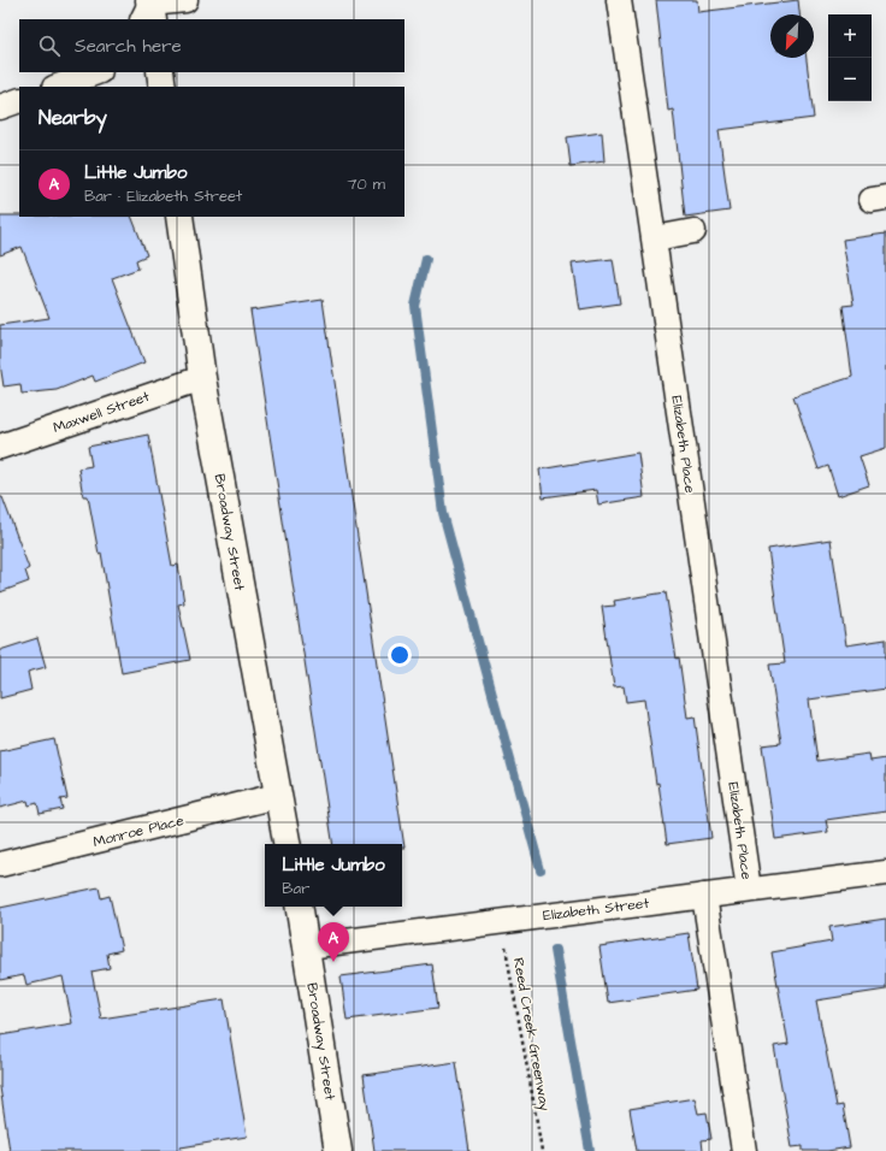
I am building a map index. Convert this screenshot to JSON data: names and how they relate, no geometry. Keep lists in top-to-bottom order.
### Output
{
  "streets": {
    "main road": ["Broadway Street"],
    "street": [
      "Maxwell Street",
      "Elizabeth Place",
      "Monroe Place",
      "Elizabeth Street"
    ],
    "path": ["Reed Creek Greenway"]
  },
  "crossings": [
    ["Maxwell Street", "Broadway Street"],
    ["Elizabeth Place", "Elizabeth Street"],
    ["Broadway Street", "Monroe Place"],
    ["Broadway Street", "Elizabeth Street"],
    ["Elizabeth Street", "Reed Creek Greenway"]
  ],
  "north": "bottom left",
  "page": {
    "map_buttons": ["+", "−"],
    "search": "Search here",
    "heading": "Nearby",
    "list": [
      {
        "mark": "A",
        "name": "Little Jumbo",
        "note": "Bar · Elizabeth Street",
        "value": "70 m"
      }
    ],
    "popup": ["Little Jumbo", "Bar"],
    "pins": "A"
  }
}
